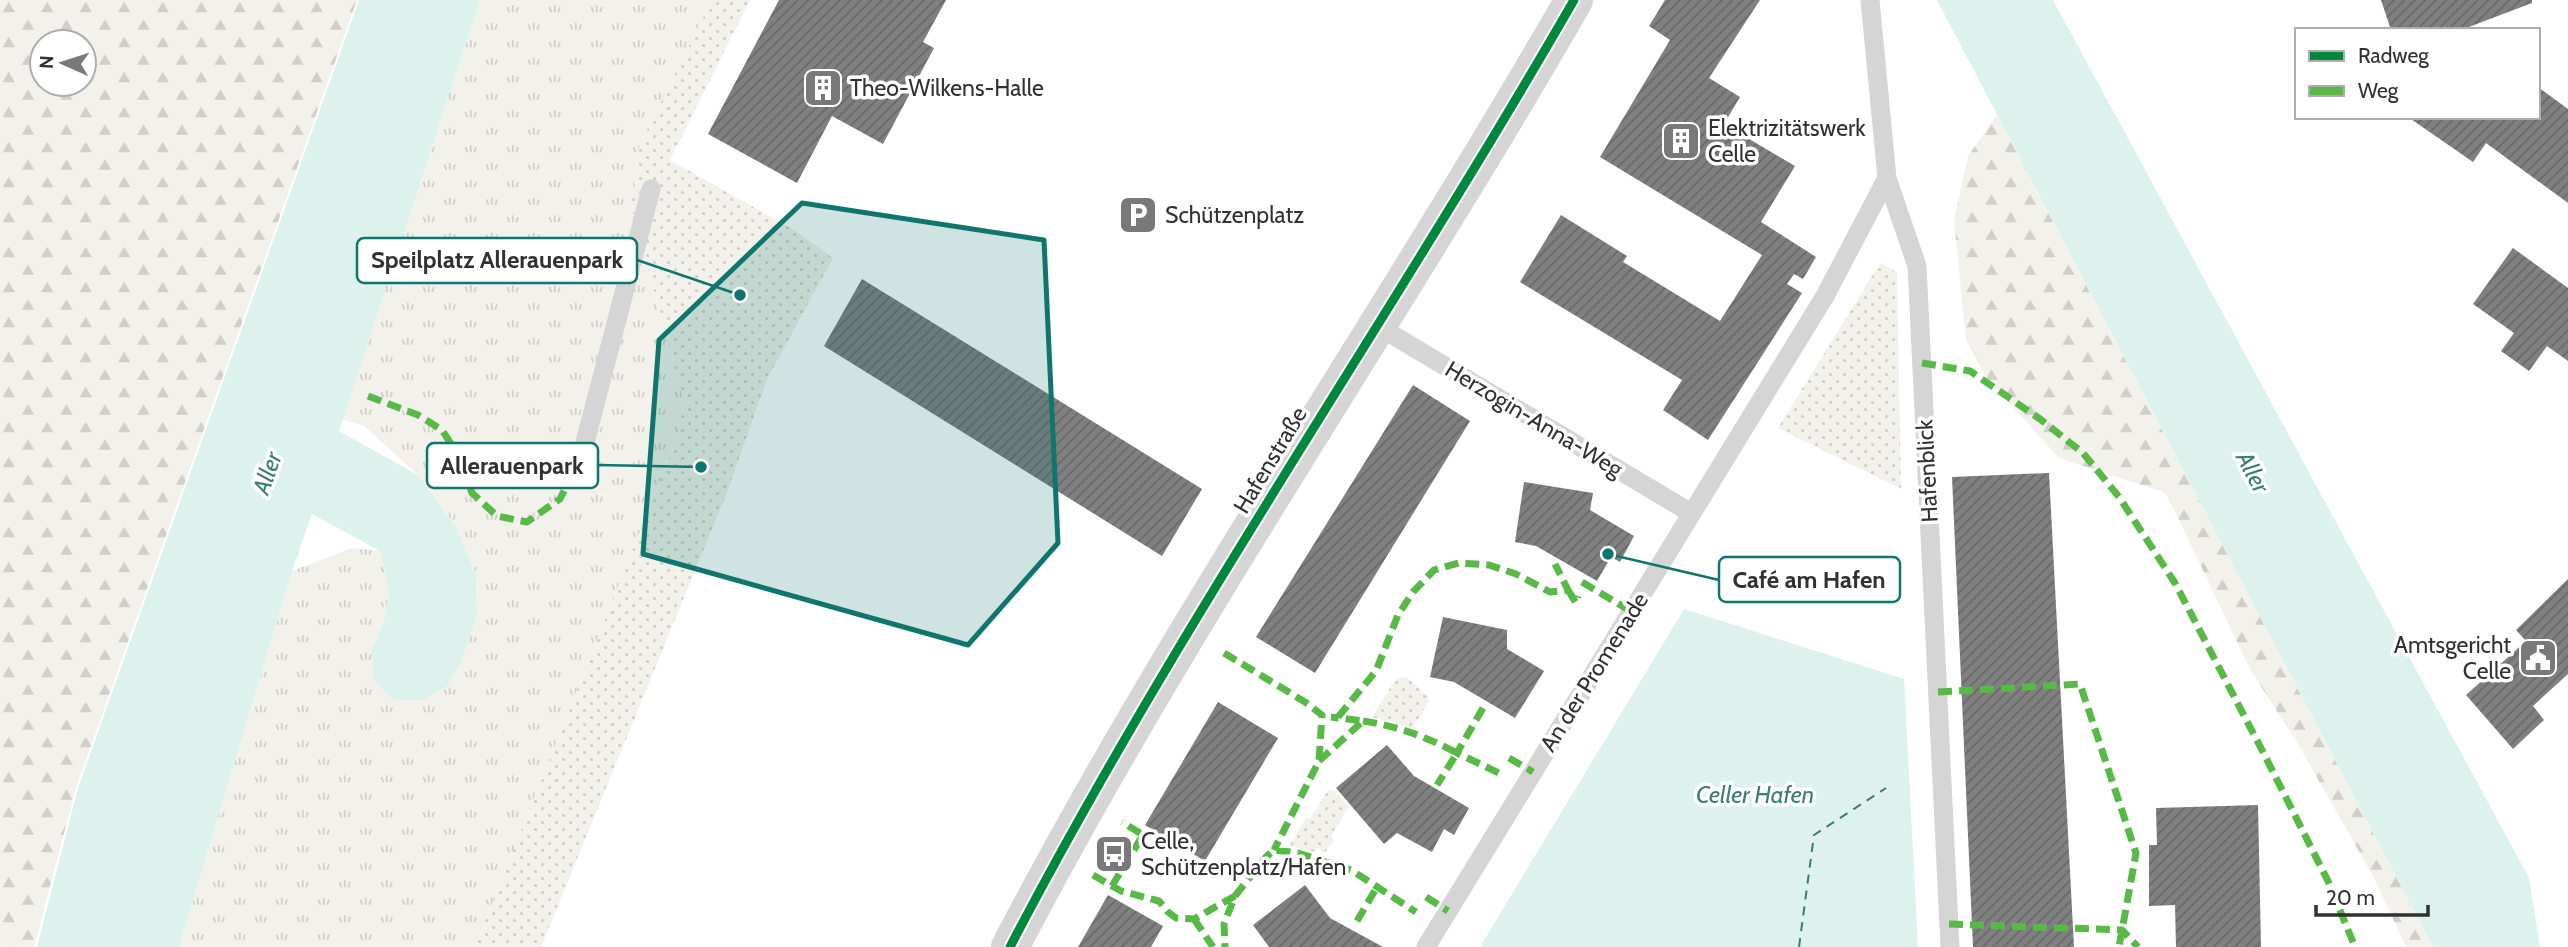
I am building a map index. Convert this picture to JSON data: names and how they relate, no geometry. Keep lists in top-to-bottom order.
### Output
{
  "streets": {
    "street": ["Hafenstraße"],
    "lane": ["Herzogin-Anna-Weg", "Hafenblick", "An der Promenade"]
  },
  "crossings": [
    ["Herzogin-Anna-Weg", "Hafenstraße"],
    ["Herzogin-Anna-Weg", "An der Promenade"],
    ["Hafenblick", "An der Promenade"]
  ],
  "water": ["Aller", "Celler Hafen"],
  "places": {
    "building": ["Theo-Wilkens-Halle", "Elektrizitätswerk Celle"],
    "parking": ["Schützenplatz"],
    "other": ["Speilplatz Allerauenpark", "Allerauenpark", "Café am Hafen"],
    "public building": ["Amtsgericht Celle"],
    "bus stop": ["Celle, Schützenplatz/Hafen"]
  },
  "legend": ["Radweg", "Weg"],
  "scale_bar": "20 m",
  "north": "left"
}
